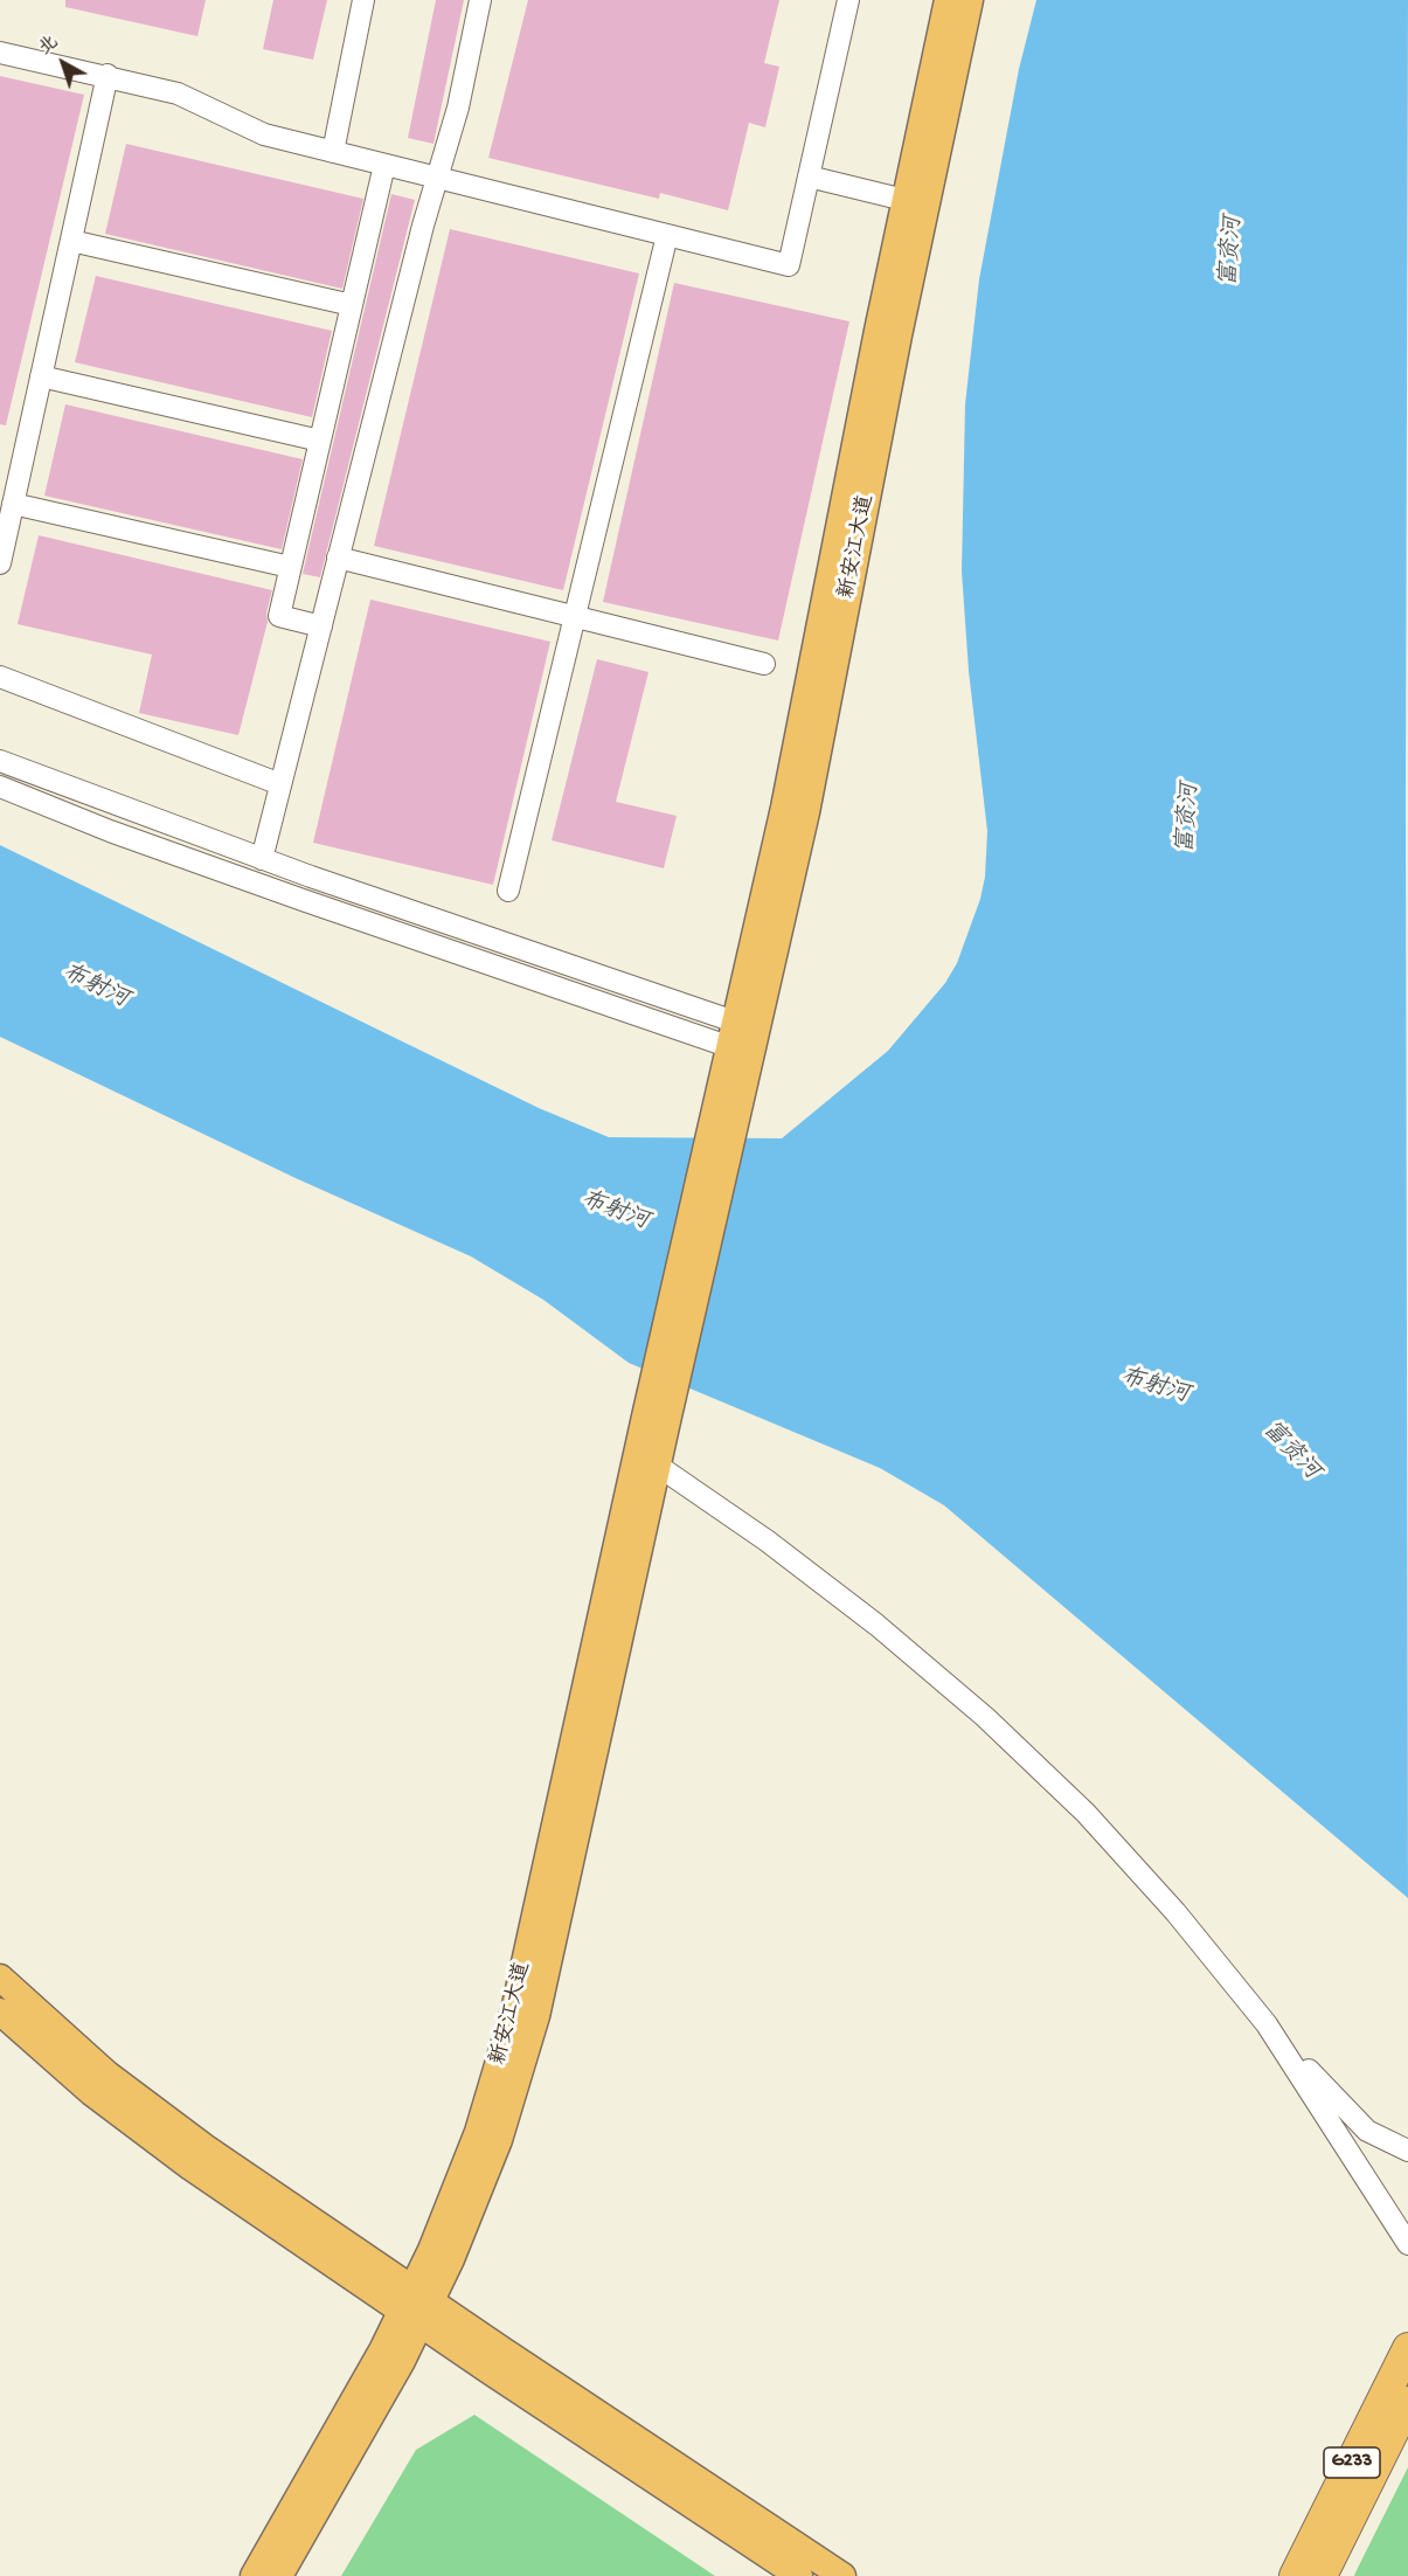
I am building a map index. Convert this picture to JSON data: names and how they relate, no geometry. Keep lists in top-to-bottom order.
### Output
{
  "streets": {
    "highway": ["G233"],
    "main road": ["新安江大道"]
  },
  "water": ["富资河", "布射河"],
  "north": "top left"
}
